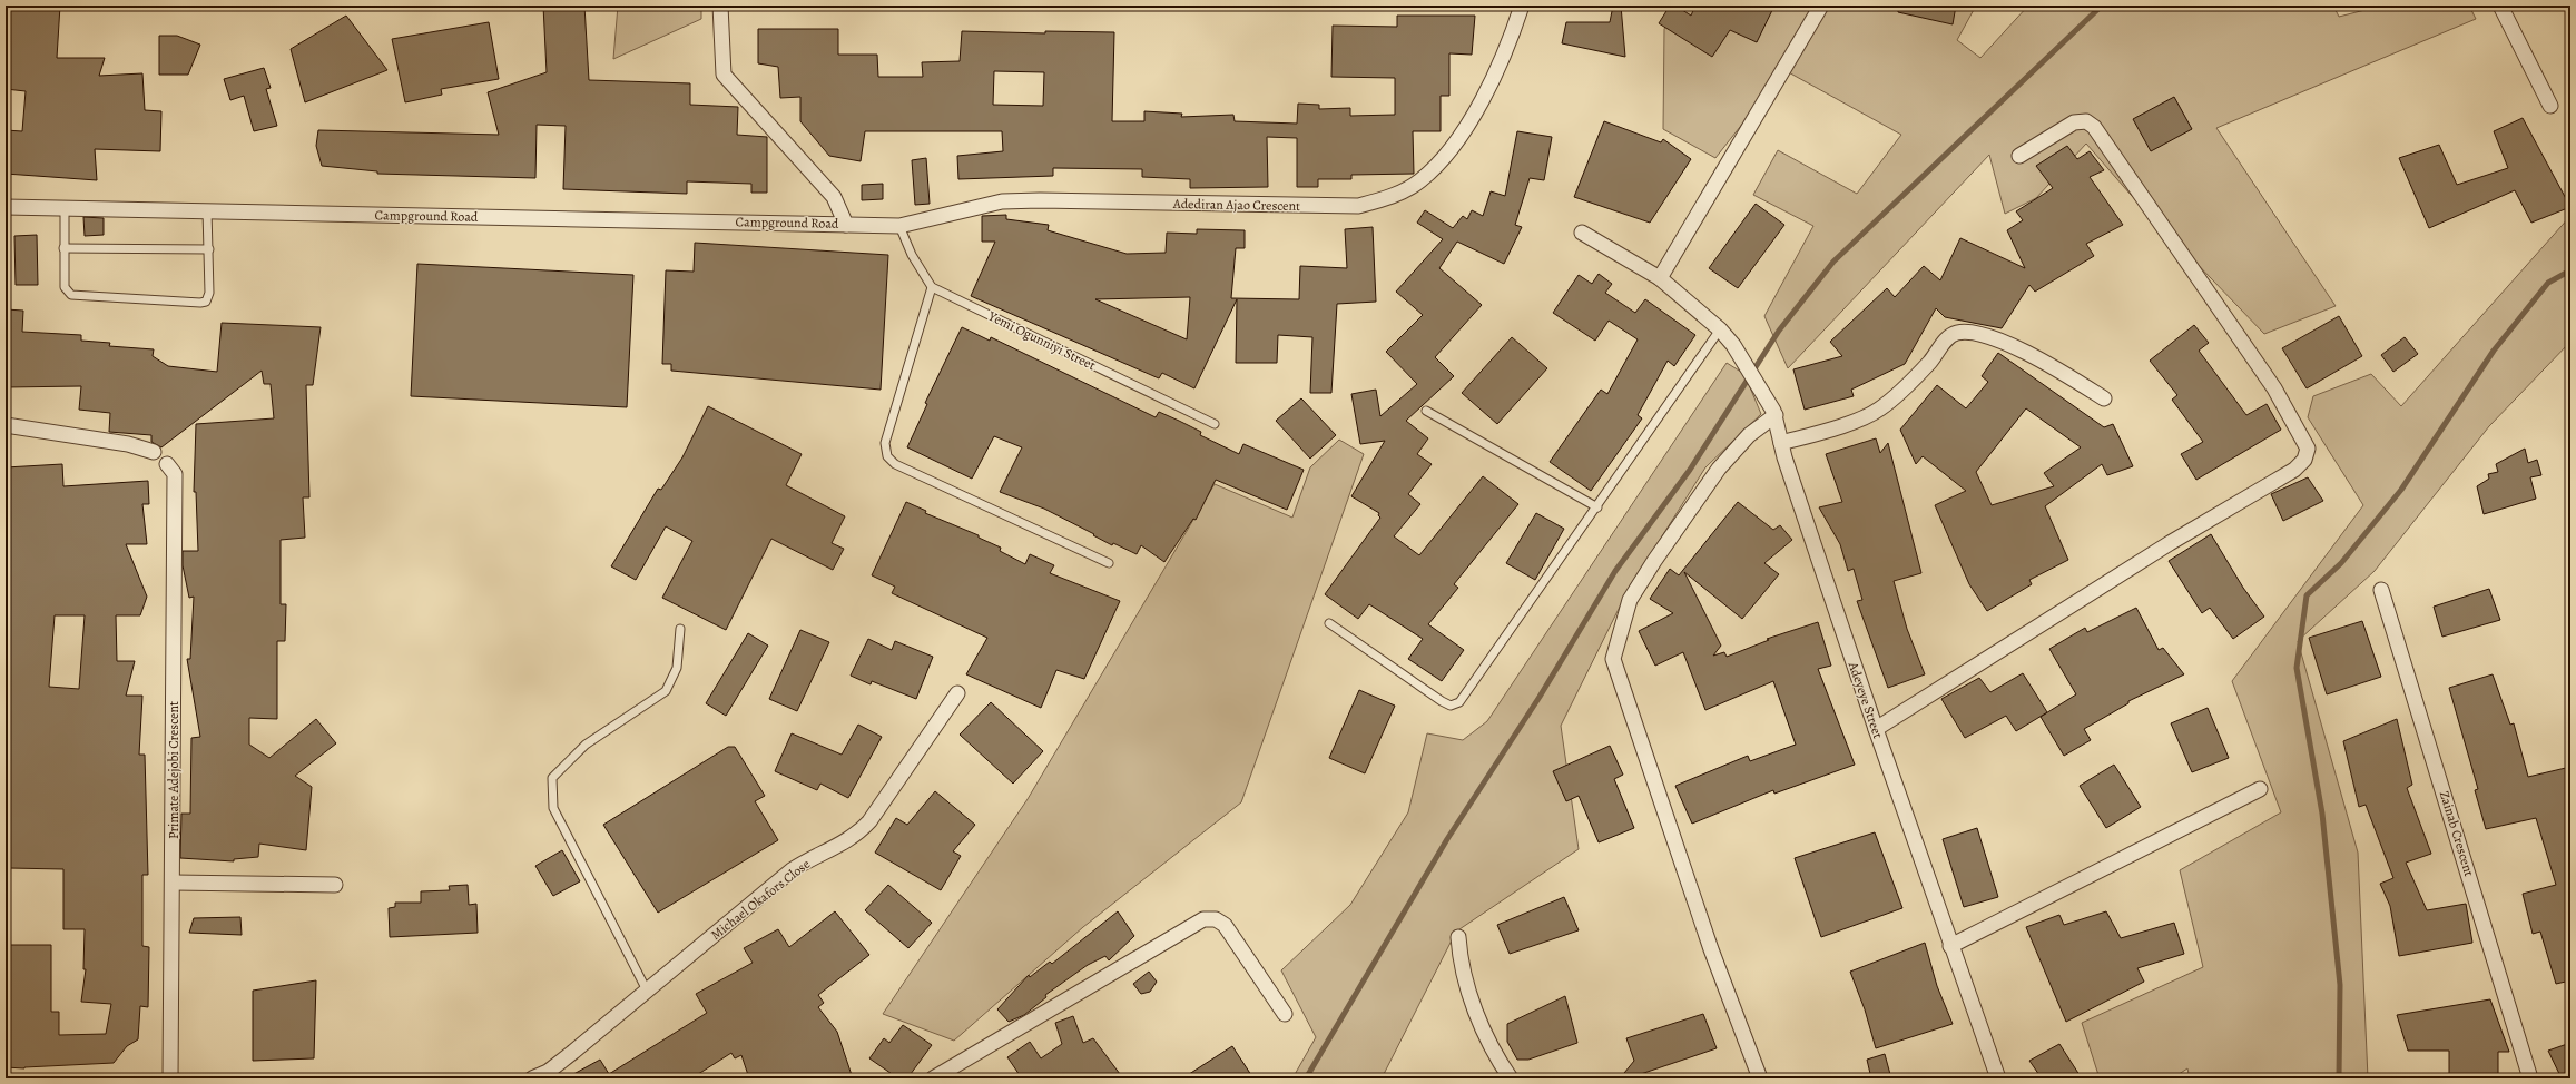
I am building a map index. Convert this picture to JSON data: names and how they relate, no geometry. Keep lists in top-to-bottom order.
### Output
{
  "streets": {
    "street": [
      "Adediran Ajao Crescent",
      "Campground Road",
      "Adeyeye Street",
      "Primate Adejobi Crescent",
      "Zainab Crescent",
      "Michael Okafors Close"
    ],
    "lane": ["Yemi Ogunniyi Street"]
  },
  "crossings": [
    ["Adediran Ajao Crescent", "Campground Road"]
  ]
}
